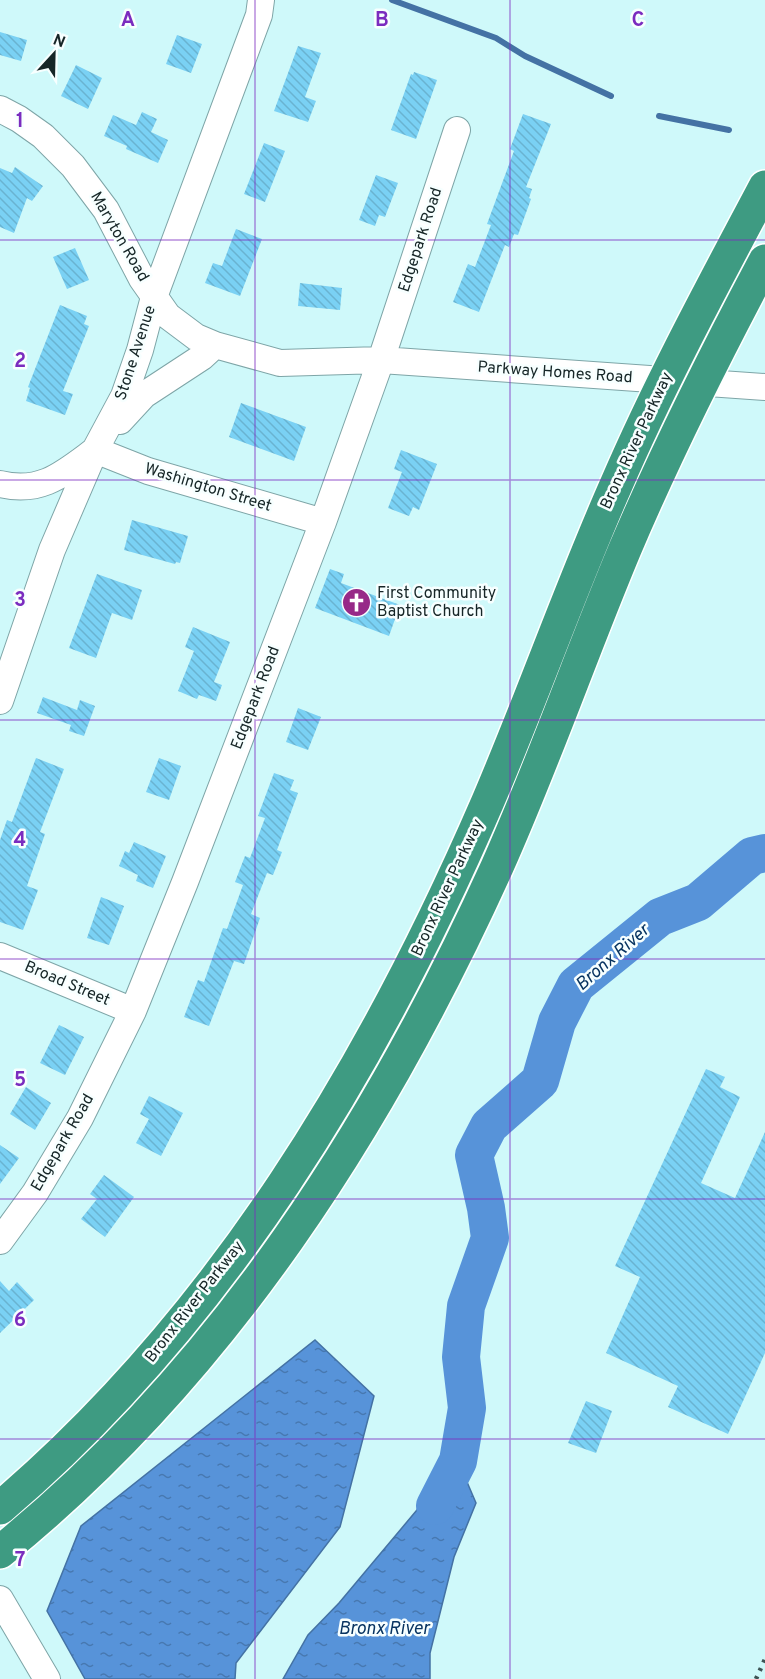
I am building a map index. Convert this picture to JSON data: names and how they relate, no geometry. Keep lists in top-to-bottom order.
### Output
{
  "streets": {
    "highway": ["Bronx River Parkway"],
    "street": [
      "Maryton Road",
      "Edgepark Road",
      "Stone Avenue",
      "Parkway Homes Road",
      "Washington Street",
      "Broad Street"
    ]
  },
  "crossings": [
    ["Maryton Road", "Stone Avenue"],
    ["Maryton Road", "Parkway Homes Road"],
    ["Edgepark Road", "Parkway Homes Road"],
    ["Edgepark Road", "Washington Street"],
    ["Edgepark Road", "Broad Street"],
    ["Stone Avenue", "Washington Street"],
    ["Parkway Homes Road", "Bronx River Parkway"]
  ],
  "water": ["Bronx River"],
  "places": {
    "church": ["First Community Baptist Church"]
  },
  "north": "top",
  "grid": {
    "columns": ["A", "B", "C"],
    "rows": [
      "1",
      "2",
      "3",
      "4",
      "5",
      "6",
      "7"
    ]
  }
}
